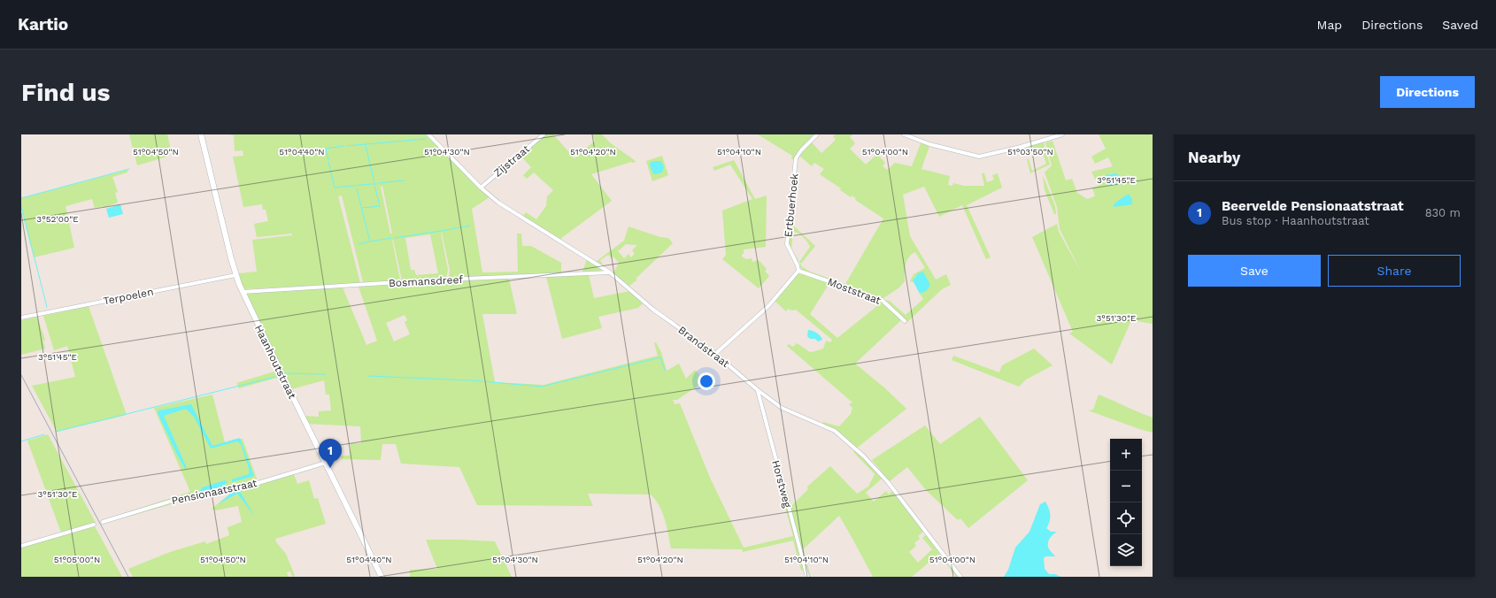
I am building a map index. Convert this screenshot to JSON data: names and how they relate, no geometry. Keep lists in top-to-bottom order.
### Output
{
  "streets": {
    "street": [
      "Zijstraat",
      "Ertbuerhoek",
      "Bosmansdreef",
      "Moststraat",
      "Terpoelen",
      "Brandstraat",
      "Haanhoutstraat",
      "Horstweg",
      "Pensionaatstraat"
    ]
  },
  "crossings": [
    ["Zijstraat", "Brandstraat"],
    ["Ertbuerhoek", "Moststraat"],
    ["Bosmansdreef", "Brandstraat"],
    ["Bosmansdreef", "Haanhoutstraat"],
    ["Terpoelen", "Haanhoutstraat"],
    ["Brandstraat", "Horstweg"],
    ["Haanhoutstraat", "Pensionaatstraat"]
  ],
  "page": {
    "header": "Kartio",
    "nav": ["Map", "Directions", "Saved"],
    "buttons": [
      "Directions",
      ["Save", "Share"]
    ],
    "title": "Find us",
    "heading": "Nearby",
    "list": [
      {
        "mark": "1",
        "name": "Beervelde Pensionaatstraat",
        "note": "Bus stop · Haanhoutstraat",
        "value": "830 m"
      }
    ],
    "map_buttons": ["+", "−"],
    "pins": "1"
  },
  "coordinates": [
    "51°04'50\"N",
    "51°04'40\"N",
    "51°04'30\"N",
    "51°04'20\"N",
    "51°04'10\"N",
    "51°03'50\"N",
    "51°04'00\"N",
    "3°51'45\"E",
    "3°52'00\"E",
    "3°51'30\"E",
    "51°05'00\"N"
  ]
}
